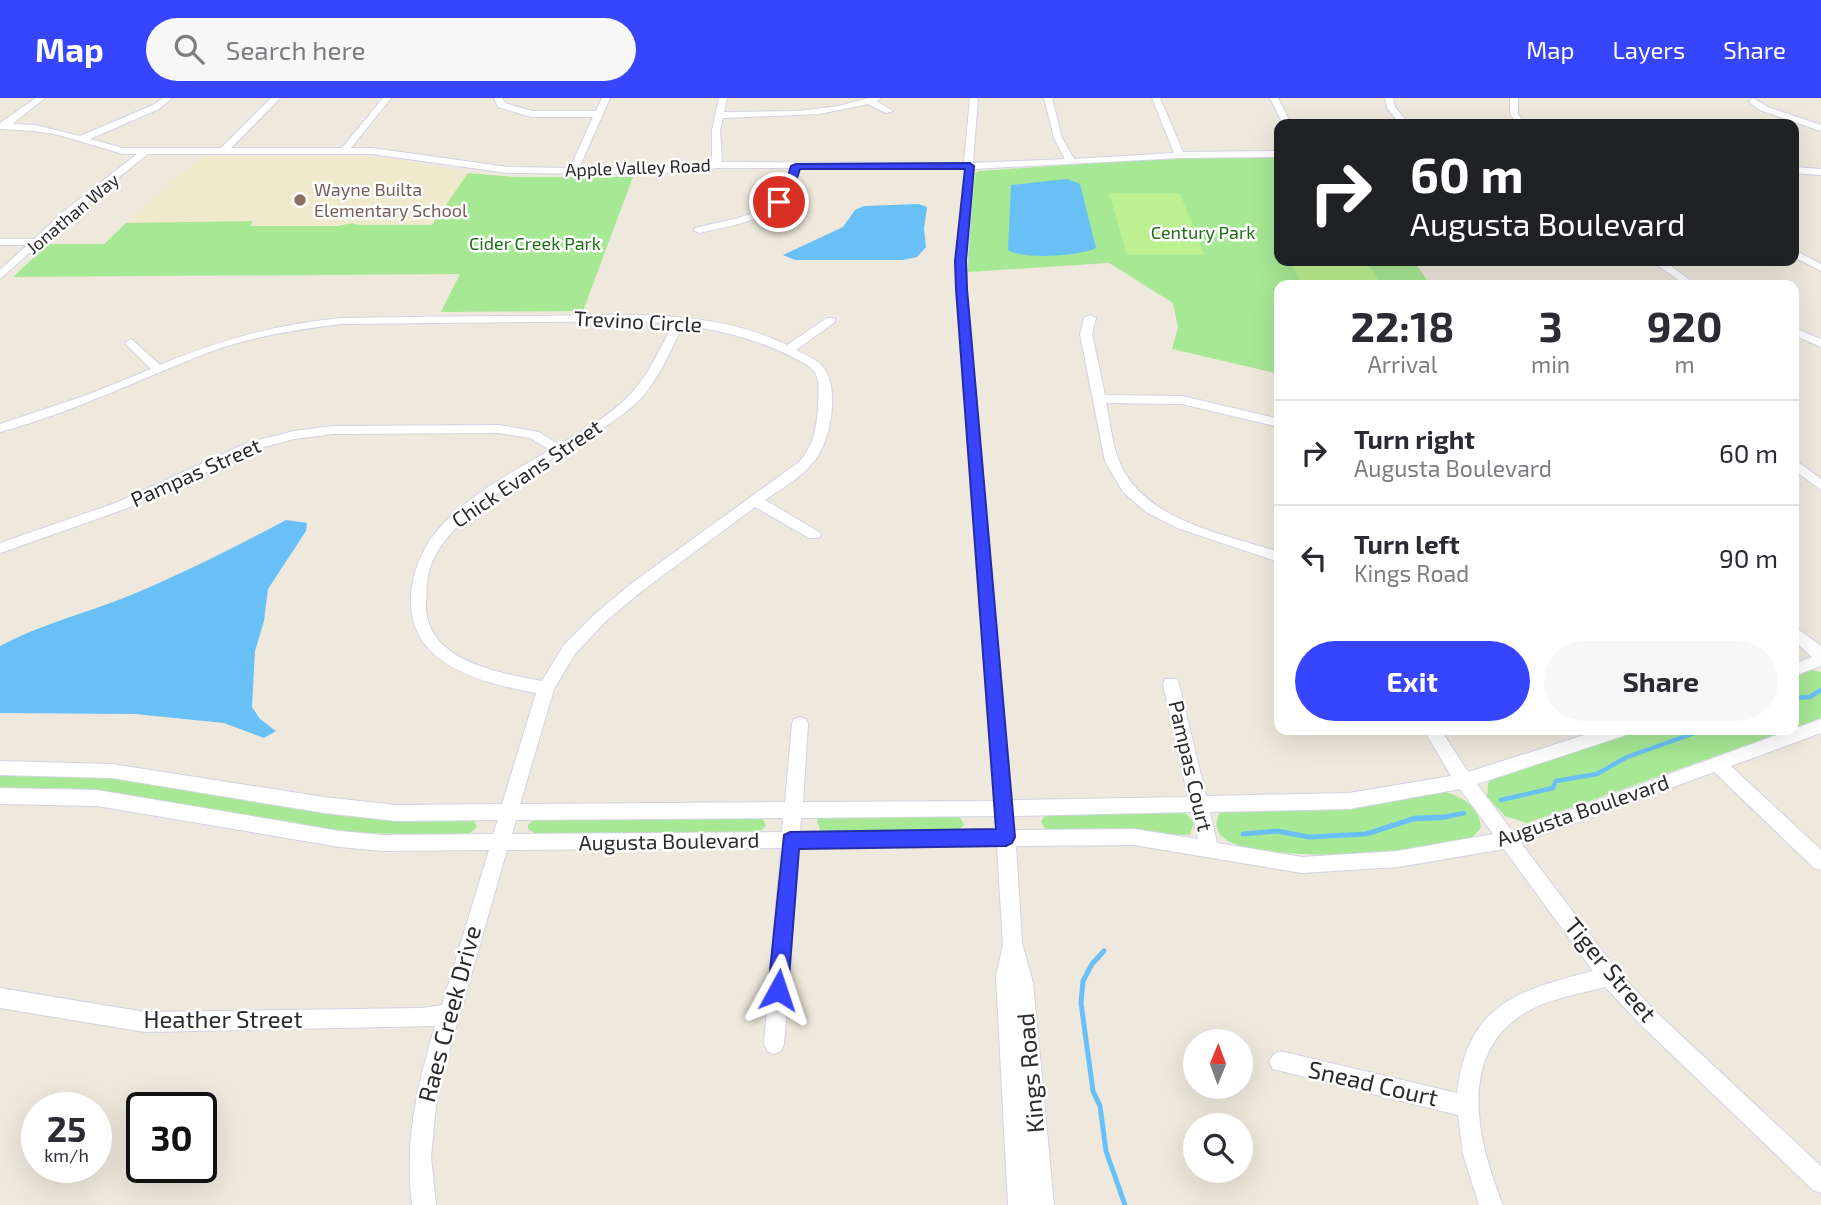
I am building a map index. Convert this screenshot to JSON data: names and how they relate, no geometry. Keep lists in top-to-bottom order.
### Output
{
  "streets": {
    "street": [
      "Apple Valley Road",
      "Jonathan Way",
      "Trevino Circle",
      "Pampas Street",
      "Chick Evans Street",
      "Pampas Court",
      "Augusta Boulevard",
      "Tiger Street",
      "Raes Creek Drive",
      "Heather Street",
      "Kings Road",
      "Snead Court"
    ]
  },
  "crossings": [
    ["Apple Valley Road", "Jonathan Way"],
    ["Apple Valley Road", "Kings Road"],
    ["Trevino Circle", "Chick Evans Street"],
    ["Trevino Circle", "Augusta Boulevard"],
    ["Trevino Circle", "Raes Creek Drive"],
    ["Pampas Street", "Chick Evans Street"],
    ["Pampas Court", "Augusta Boulevard"],
    ["Augusta Boulevard", "Tiger Street"],
    ["Augusta Boulevard", "Raes Creek Drive"],
    ["Augusta Boulevard", "Kings Road"],
    ["Raes Creek Drive", "Heather Street"]
  ],
  "parks": ["Century Park", "Cider Creek Park"],
  "places": ["Wayne Builta Elementary School"],
  "north": "top",
  "page": {
    "header": "Map",
    "search": "Search here",
    "nav": ["Map", "Layers", "Share"],
    "turn": ["60 m", "Augusta Boulevard"],
    "eta": [
      "22:18",
      "Arrival",
      "3",
      "min",
      "920",
      "m"
    ],
    "list": [
      {
        "name": "Turn right",
        "note": "Augusta Boulevard",
        "value": "60 m"
      },
      {
        "name": "Turn left",
        "note": "Kings Road",
        "value": "90 m"
      }
    ],
    "buttons": ["Exit", "Share"],
    "speed": "25 km/h",
    "limit": "30"
  }
}
